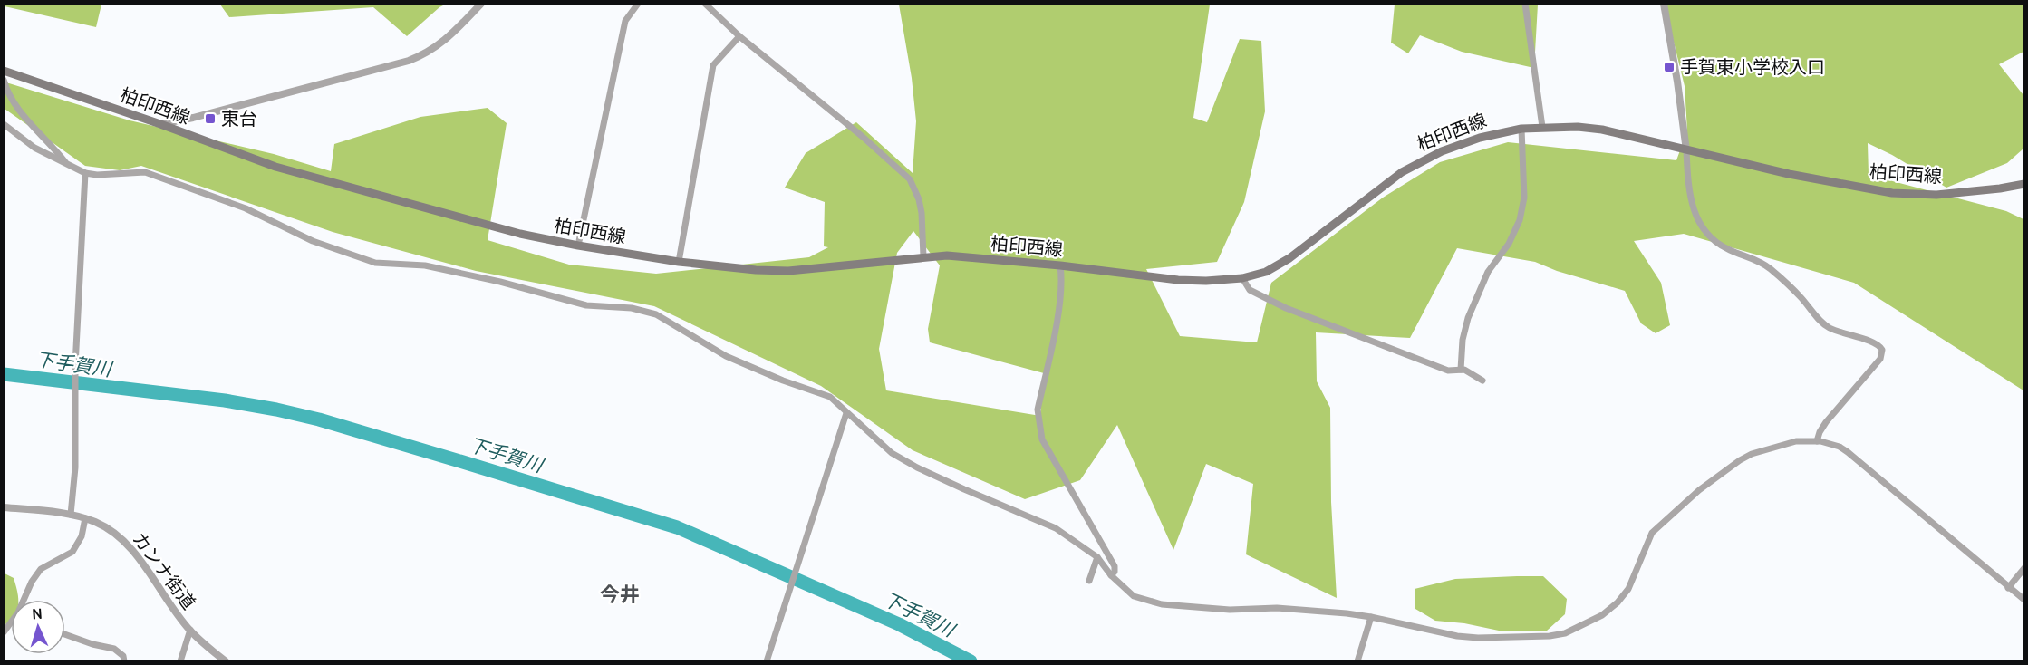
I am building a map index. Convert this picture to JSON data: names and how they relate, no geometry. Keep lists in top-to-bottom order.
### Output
{
  "streets": {
    "main road": ["柏印西線"],
    "street": ["カンナ街道"]
  },
  "districts": ["今井"],
  "water": ["下手賀川"],
  "places": {
    "transit": ["手賀東小学校入口", "東台"]
  },
  "north": "top"
}
